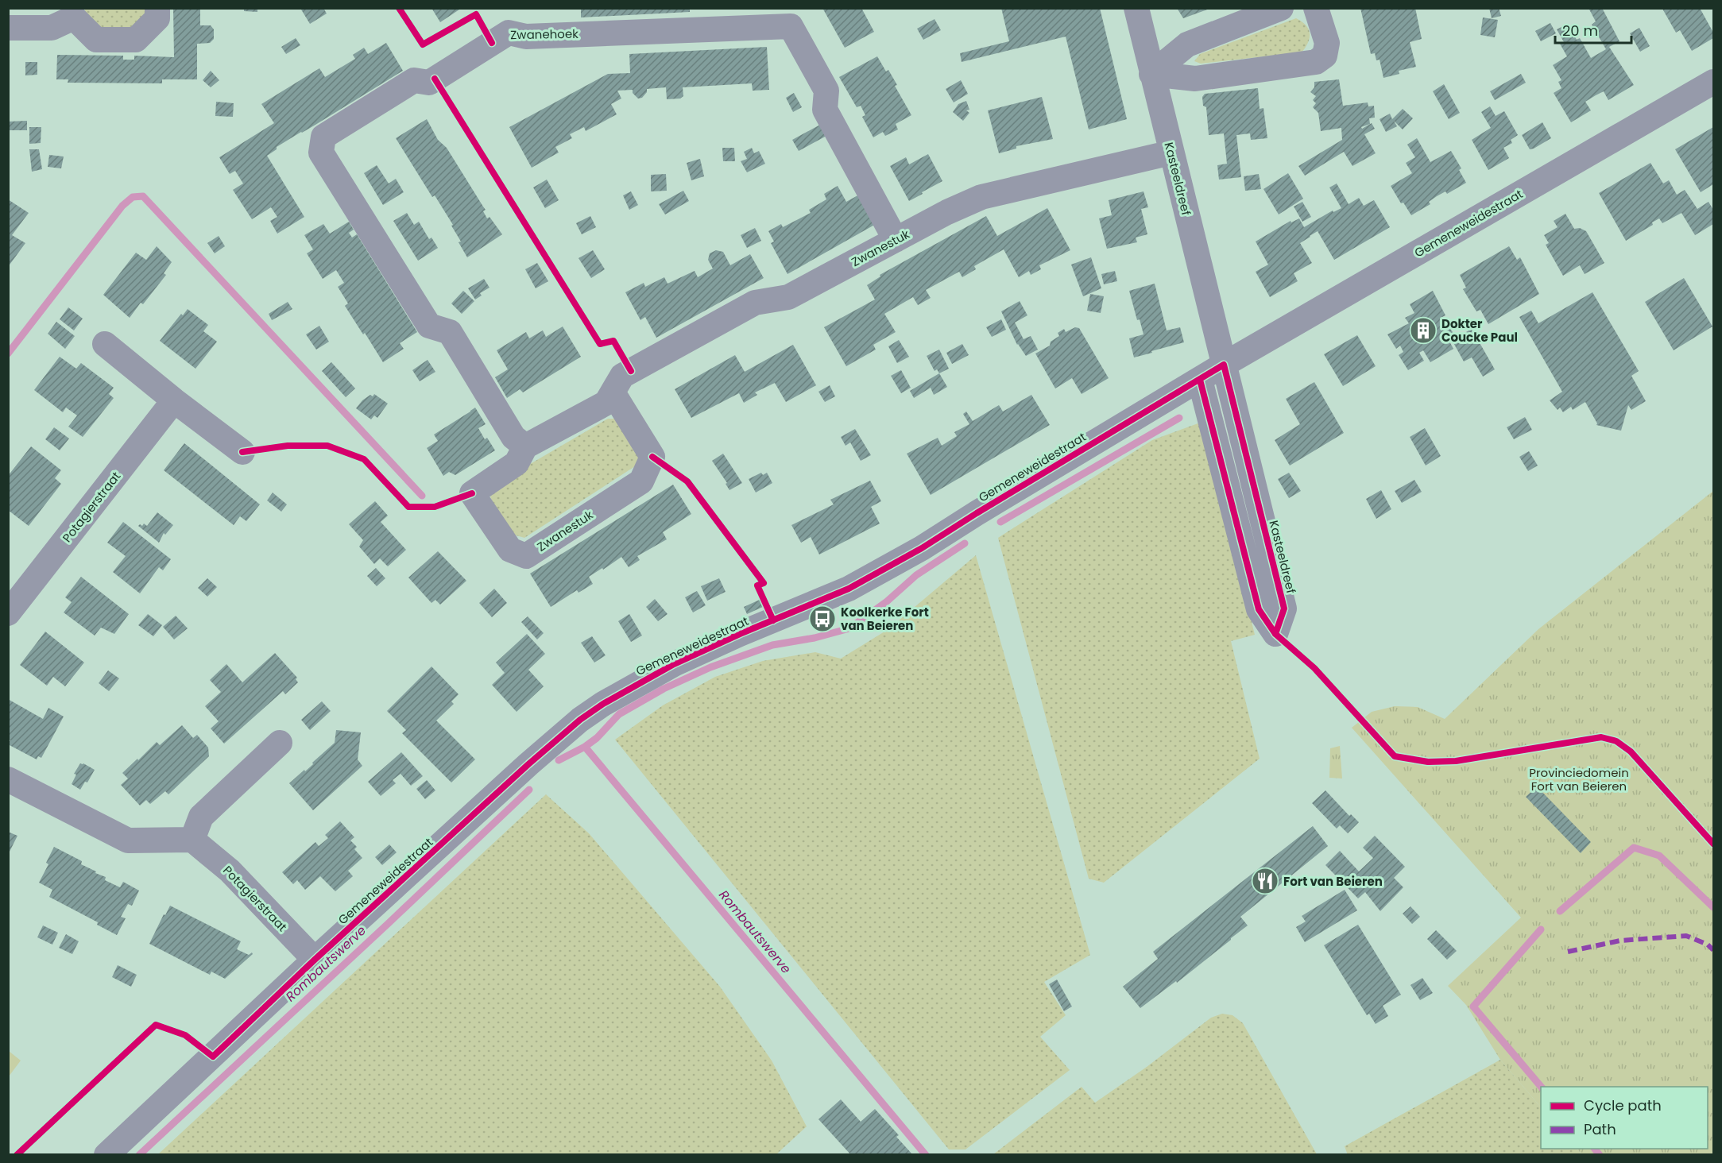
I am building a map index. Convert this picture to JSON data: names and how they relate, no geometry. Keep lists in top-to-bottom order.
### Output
{
  "streets": {
    "street": [
      "Zwanehoek",
      "Kasteeldreef",
      "Gemeneweidestraat",
      "Zwanestuk",
      "Potagierstraat"
    ]
  },
  "crossings": [
    ["Zwanehoek", "Zwanestuk"],
    ["Kasteeldreef", "Gemeneweidestraat"],
    ["Kasteeldreef", "Zwanestuk"],
    ["Gemeneweidestraat", "Potagierstraat"]
  ],
  "water": ["Rombautswerve"],
  "parks": ["Provinciedomein Fort van Beieren"],
  "places": {
    "building": ["Dokter Coucke Paul"],
    "bus stop": ["Koolkerke Fort van Beieren"],
    "restaurant": ["Fort van Beieren"]
  },
  "legend": ["Cycle path", "Path"],
  "scale_bar": "20 m"
}
